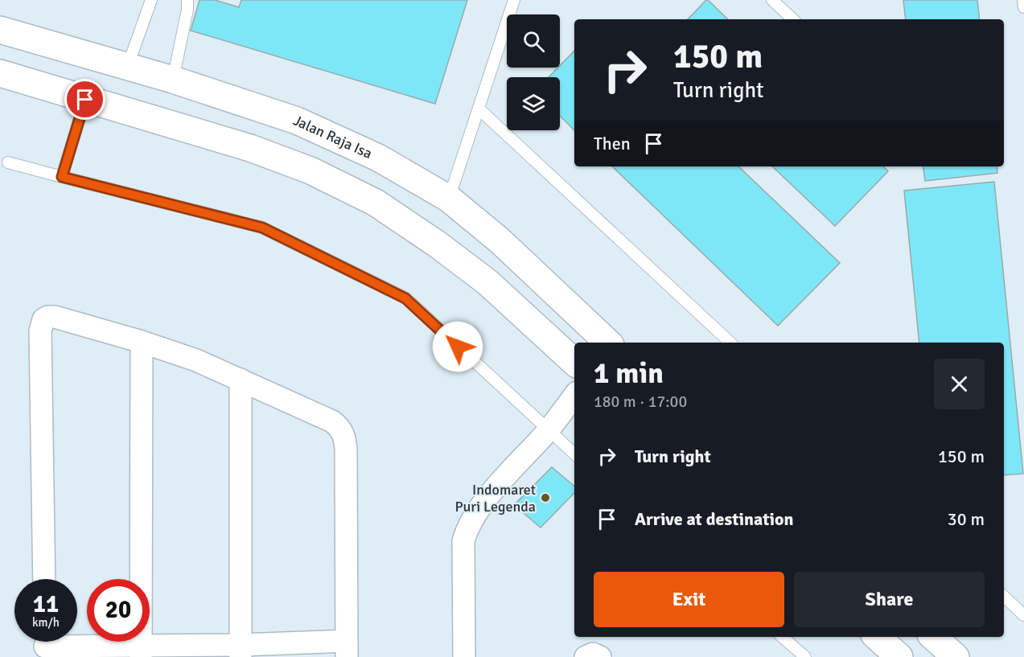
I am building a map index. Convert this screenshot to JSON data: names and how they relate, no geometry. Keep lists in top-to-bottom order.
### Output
{
  "streets": {
    "main road": ["Jalan Raja Isa"]
  },
  "places": ["Indomaret Puri Legenda"],
  "page": {
    "turn": ["150 m", "Turn right"],
    "then": "Then",
    "heading": ["1 min", "180 m · 17:00"],
    "list": [
      {
        "name": "Turn right",
        "value": "150 m"
      },
      {
        "name": "Arrive at destination",
        "value": "30 m"
      }
    ],
    "buttons": ["Exit", "Share"],
    "speed": "11 km/h",
    "limit": "20"
  }
}
